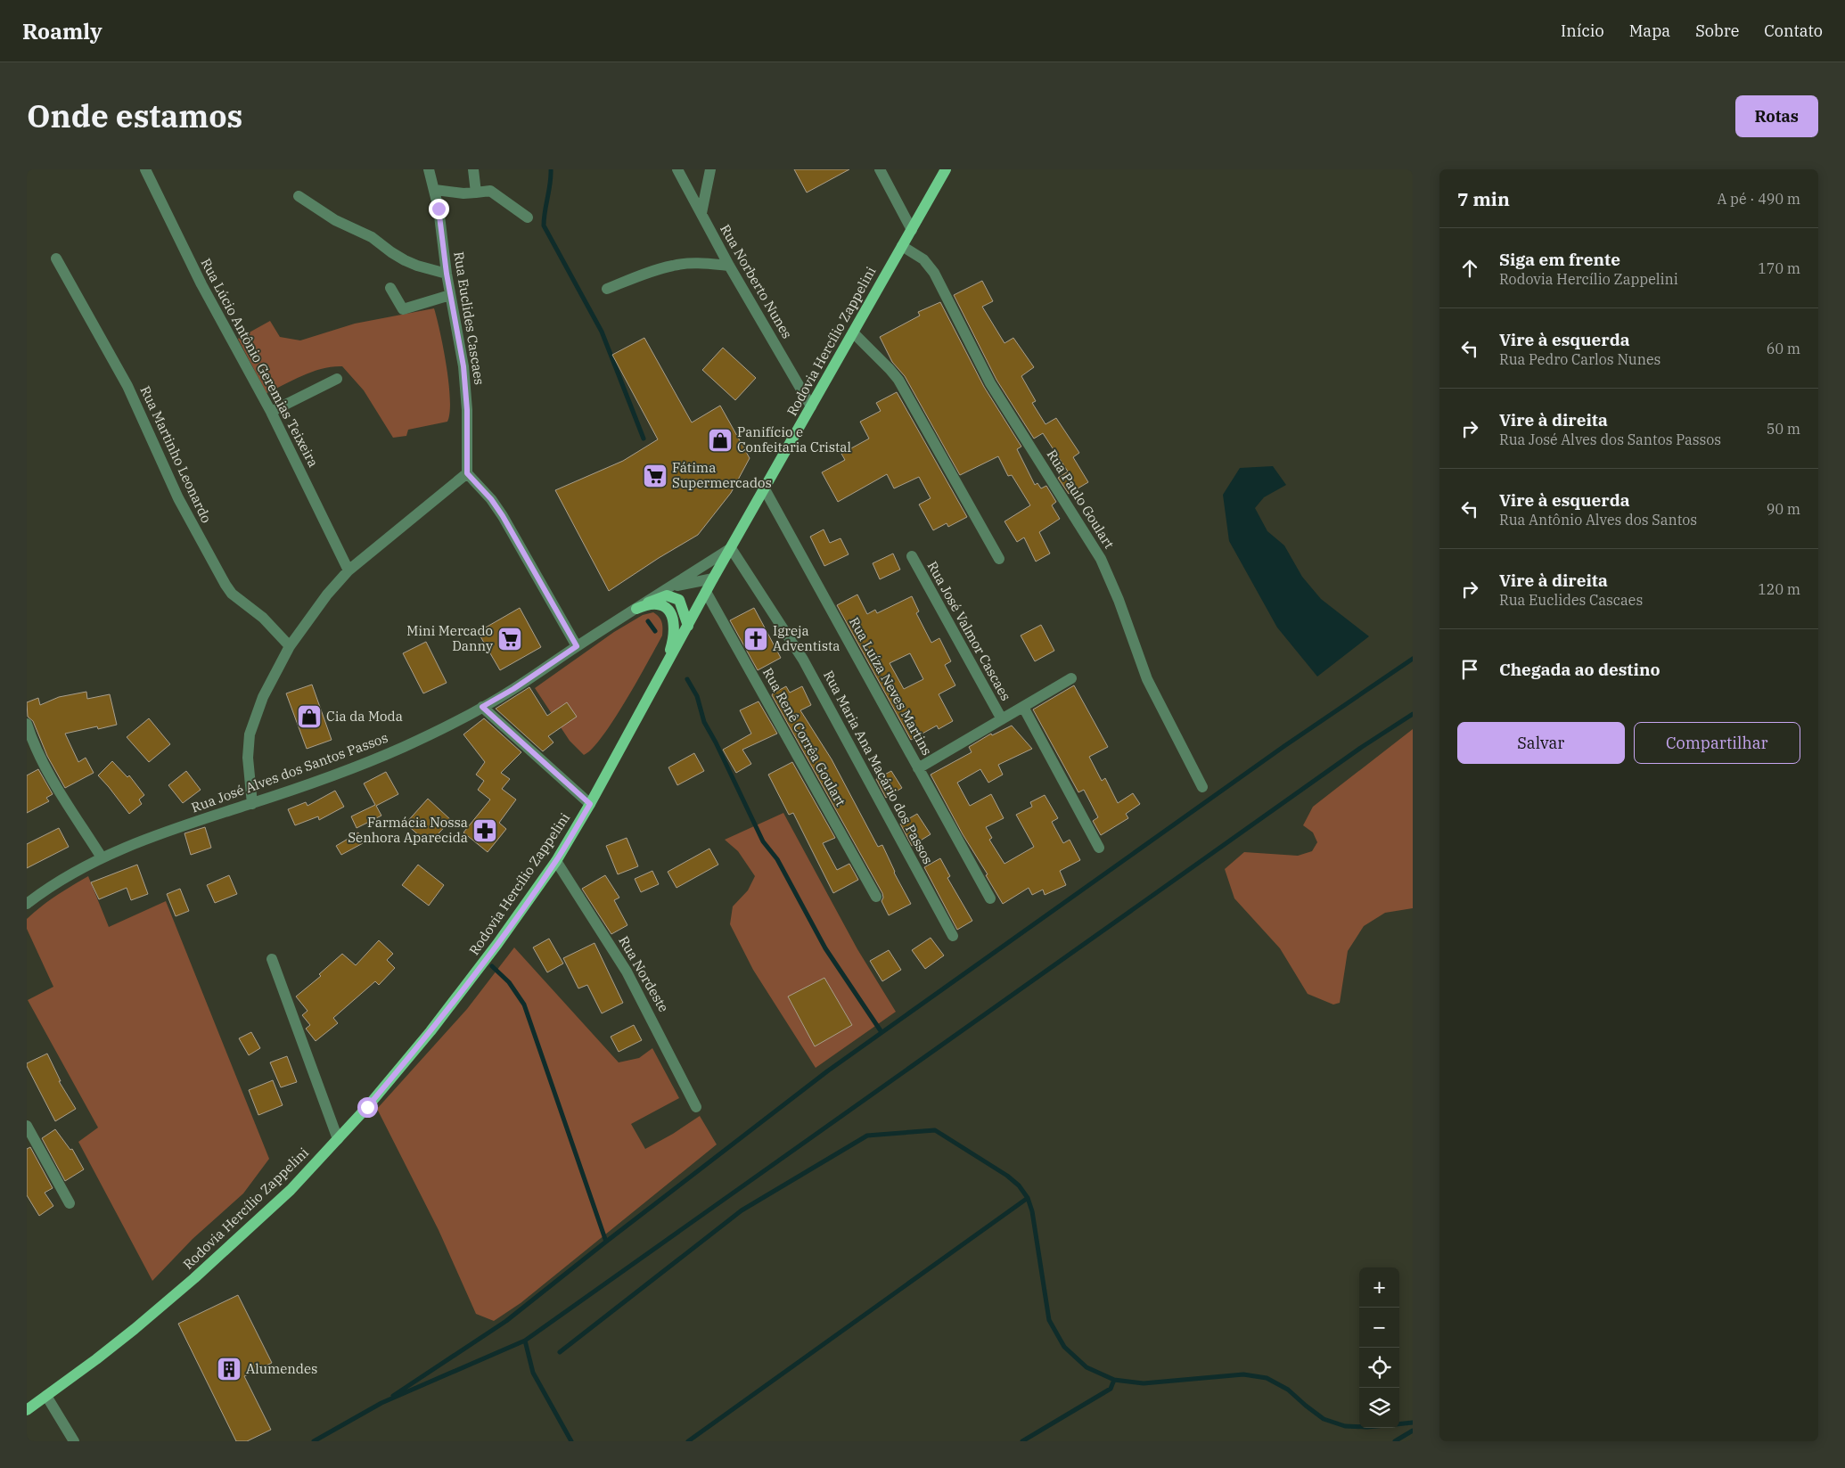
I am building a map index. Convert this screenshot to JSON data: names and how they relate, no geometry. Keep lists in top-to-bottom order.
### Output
{
  "streets": {
    "main road": ["Rodovia Hercílio Zappelini"],
    "street": [
      "Rua Norberto Nunes",
      "Rua Euclides Cascaes",
      "Rua Lúcio Antônio Geremias Teixeira",
      "Rua Martinho Leonardo",
      "Rua Paulo Goulart",
      "Rua José Valmor Cascaes",
      "Rua Luíza Neves Martins",
      "Rua Renê Corrêa Goulart",
      "Rua Maria Ana Macário dos Passos",
      "Rua José Alves dos Santos Passos",
      "Rua Nordeste"
    ]
  },
  "crossings": [
    ["Rua Norberto Nunes", "Rodovia Hercílio Zappelini"],
    ["Rodovia Hercílio Zappelini", "Rua Paulo Goulart"],
    ["Rodovia Hercílio Zappelini", "Rua Luíza Neves Martins"],
    ["Rodovia Hercílio Zappelini", "Rua Renê Corrêa Goulart"],
    ["Rodovia Hercílio Zappelini", "Rua Maria Ana Macário dos Passos"],
    ["Rodovia Hercílio Zappelini", "Rua José Alves dos Santos Passos"],
    ["Rodovia Hercílio Zappelini", "Rua Nordeste"],
    ["Rua Maria Ana Macário dos Passos", "Rua José Alves dos Santos Passos"]
  ],
  "places": {
    "shop": ["Panifício e Confeitaria Cristal", "Cia da Moda"],
    "supermarket": ["Fátima Supermercados", "Mini Mercado Danny"],
    "church": ["Igreja Adventista"],
    "pharmacy": ["Farmácia Nossa Senhora Aparecida"],
    "building": ["Alumendes"]
  },
  "page": {
    "header": "Roamly",
    "nav": [
      "Início",
      "Mapa",
      "Sobre",
      "Contato"
    ],
    "title": "Onde estamos",
    "buttons": [
      "Rotas",
      ["Salvar", "Compartilhar"]
    ],
    "heading": ["7 min", "A pé · 490 m"],
    "list": [
      ["Siga em frente", "Rodovia Hercílio Zappelini", "170 m"],
      ["Vire à esquerda", "Rua Pedro Carlos Nunes", "60 m"],
      ["Vire à direita", "Rua José Alves dos Santos Passos", "50 m"],
      ["Vire à esquerda", "Rua Antônio Alves dos Santos", "90 m"],
      ["Vire à direita", "Rua Euclides Cascaes", "120 m"],
      "Chegada ao destino"
    ],
    "map_buttons": ["+", "−"]
  }
}
